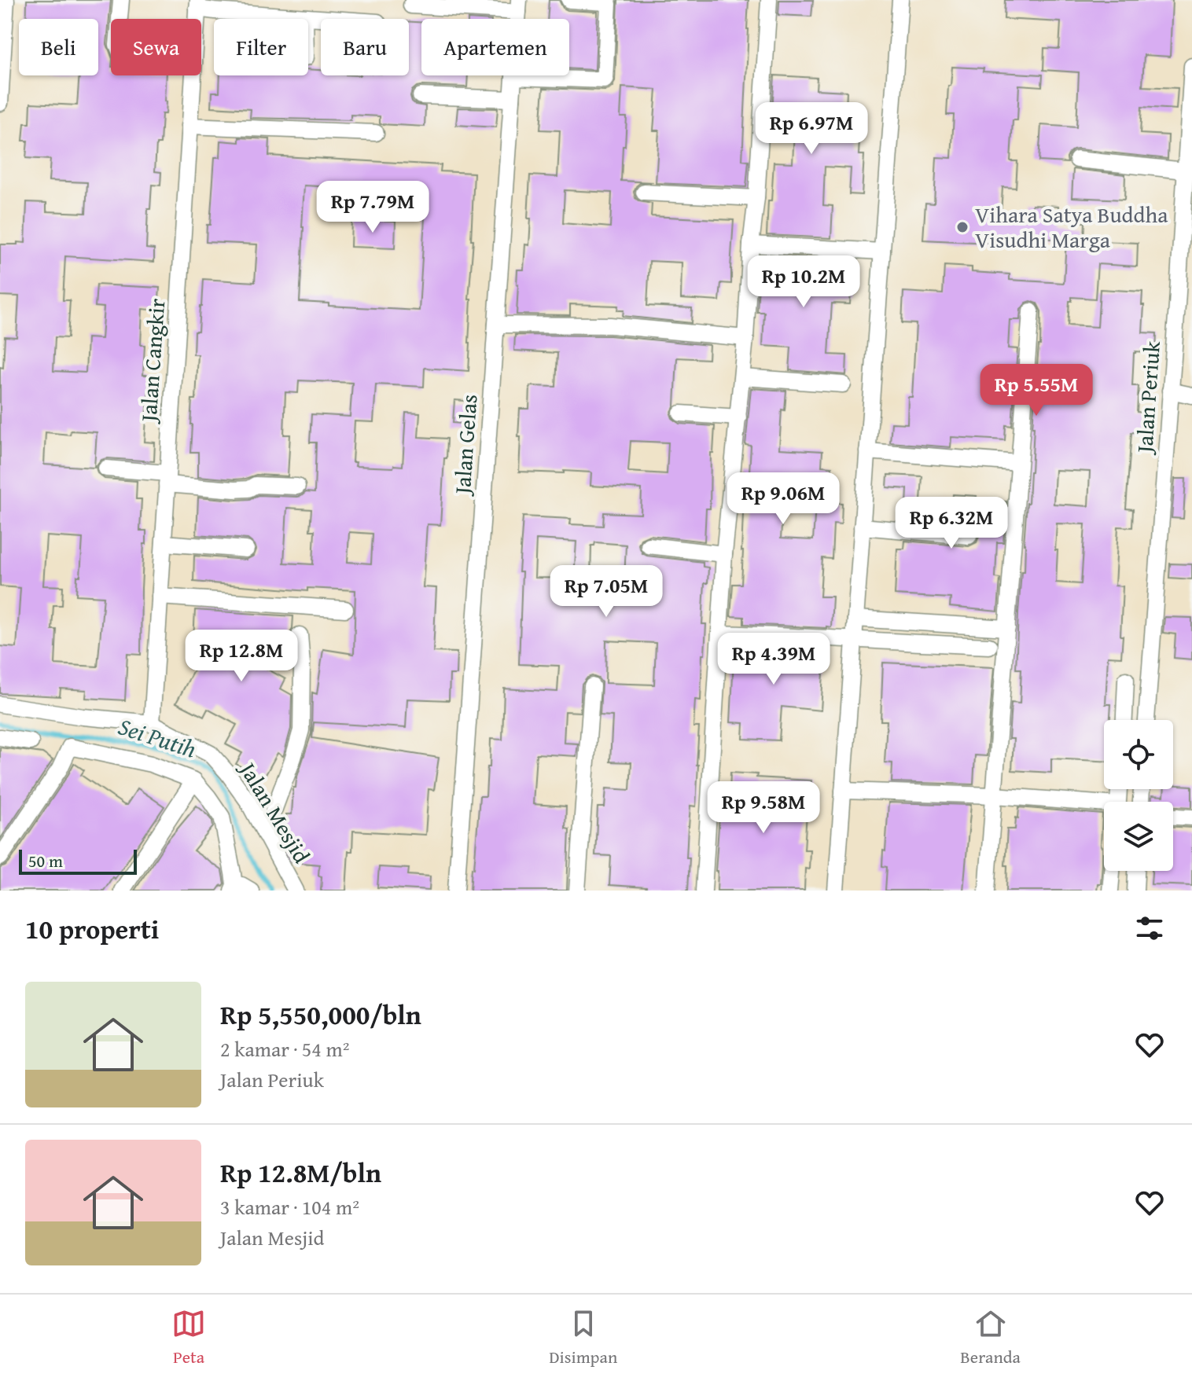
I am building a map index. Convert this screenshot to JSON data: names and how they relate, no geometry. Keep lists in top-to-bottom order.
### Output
{
  "streets": {
    "street": [
      "Jalan Cangkir",
      "Jalan Periuk",
      "Jalan Gelas",
      "Jalan Mesjid"
    ]
  },
  "crossings": [
    ["Jalan Cangkir", "Jalan Mesjid"]
  ],
  "water": ["Sei Putih"],
  "places": ["Vihara Satya Buddha Visudhi Marga"],
  "scale_bar": "50 m",
  "page": {
    "chip": [
      "Beli",
      "Sewa",
      "Filter",
      "Baru",
      "Apartemen"
    ],
    "price": [
      "Rp 6.97M",
      "Rp 7.79M",
      "Rp 10.2M",
      "Rp 5.55M",
      "Rp 9.06M",
      "Rp 6.32M",
      "Rp 7.05M",
      "Rp 12.8M",
      "Rp 4.39M",
      "Rp 9.58M"
    ],
    "scale": "50 m",
    "heading": "10 properti",
    "list": [
      {
        "name": "Rp 5,550,000/bln",
        "note": "2 kamar · 54 m² · Jalan Periuk"
      },
      {
        "name": "Rp 12.8M/bln",
        "note": "3 kamar · 104 m² · Jalan Mesjid"
      }
    ],
    "tabs": ["Peta", "Disimpan", "Beranda"]
  }
}
